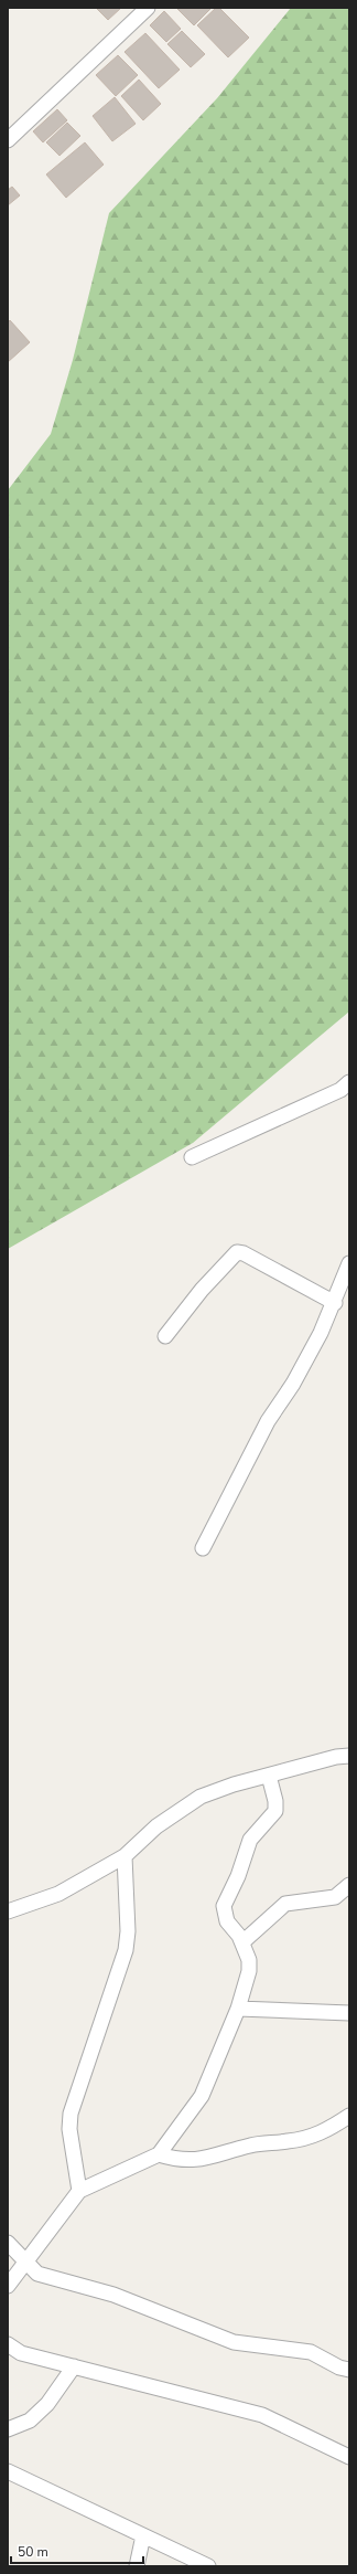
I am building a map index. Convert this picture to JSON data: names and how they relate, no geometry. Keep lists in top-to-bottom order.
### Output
{
  "scale_bar": "50 m"
}
